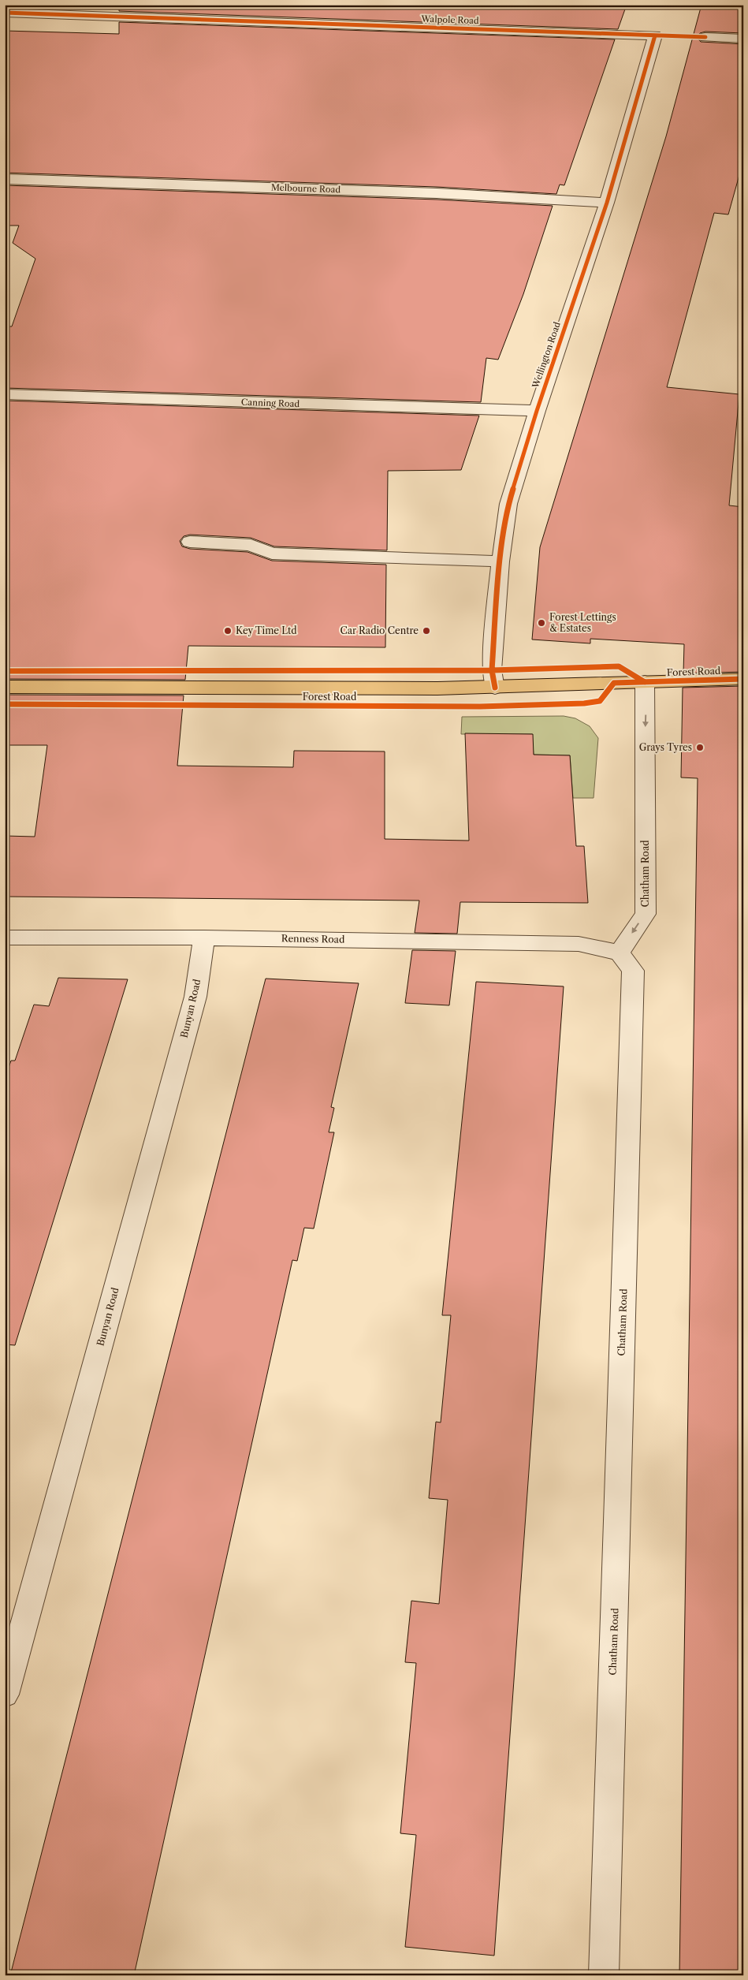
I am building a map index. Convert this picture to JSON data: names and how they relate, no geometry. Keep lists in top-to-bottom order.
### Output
{
  "streets": {
    "main road": ["Forest Road"],
    "street": [
      "Walpole Road",
      "Melbourne Road",
      "Wellington Road",
      "Canning Road",
      "Chatham Road",
      "Renness Road",
      "Bunyan Road"
    ]
  },
  "crossings": [
    ["Walpole Road", "Wellington Road"],
    ["Melbourne Road", "Wellington Road"],
    ["Wellington Road", "Canning Road"],
    ["Wellington Road", "Forest Road"],
    ["Forest Road", "Chatham Road"],
    ["Chatham Road", "Renness Road"],
    ["Renness Road", "Bunyan Road"]
  ],
  "places": [
    "Forest Lettings & Estates",
    "Key Time Ltd",
    "Car Radio Centre",
    "Grays Tyres"
  ]
}
